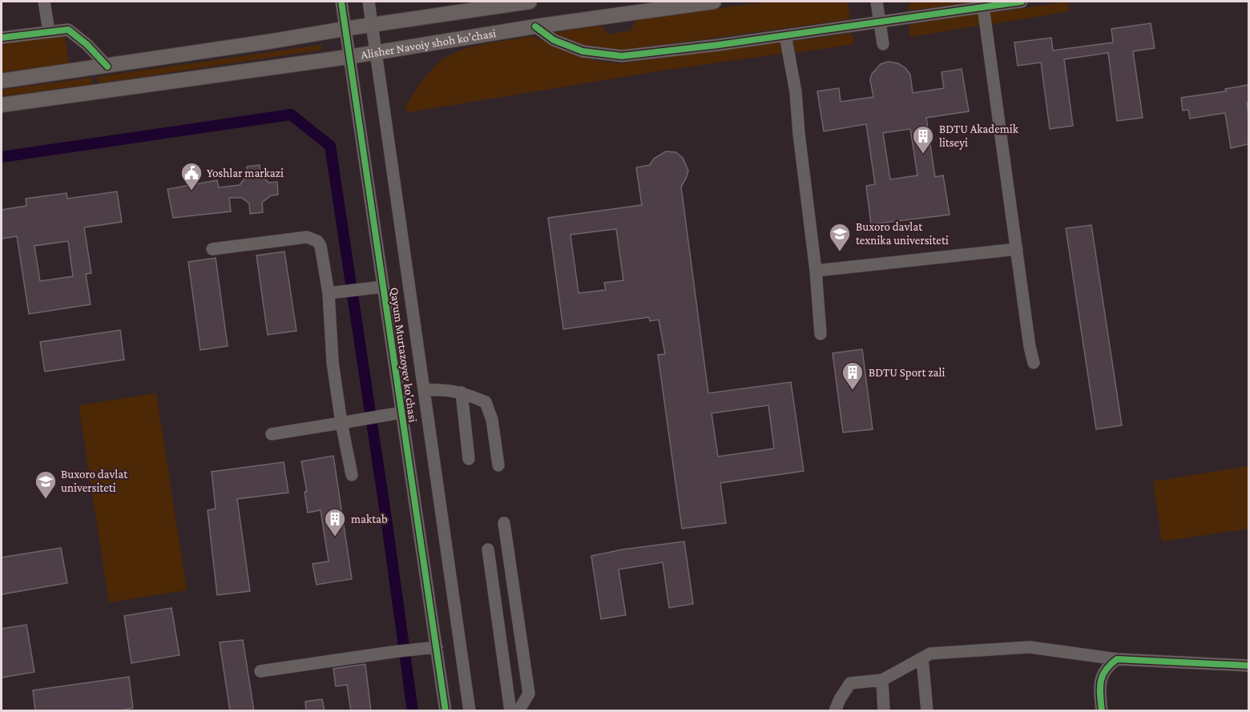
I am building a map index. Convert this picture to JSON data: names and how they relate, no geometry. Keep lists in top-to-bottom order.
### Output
{
  "streets": {
    "main road": ["Alisher Navoiy shoh ko'chasi"],
    "street": ["Qayum Murtazoyev ko'chasi"]
  },
  "crossings": [
    ["Alisher Navoiy shoh ko'chasi", "Qayum Murtazoyev ko'chasi"]
  ],
  "places": {
    "building": ["BDTU Akademik litseyi", "BDTU Sport zali", "maktab"],
    "public building": ["Yoshlar markazi"],
    "school or university": ["Buxoro davlat texnika universiteti", "Buxoro davlat universiteti"]
  }
}
